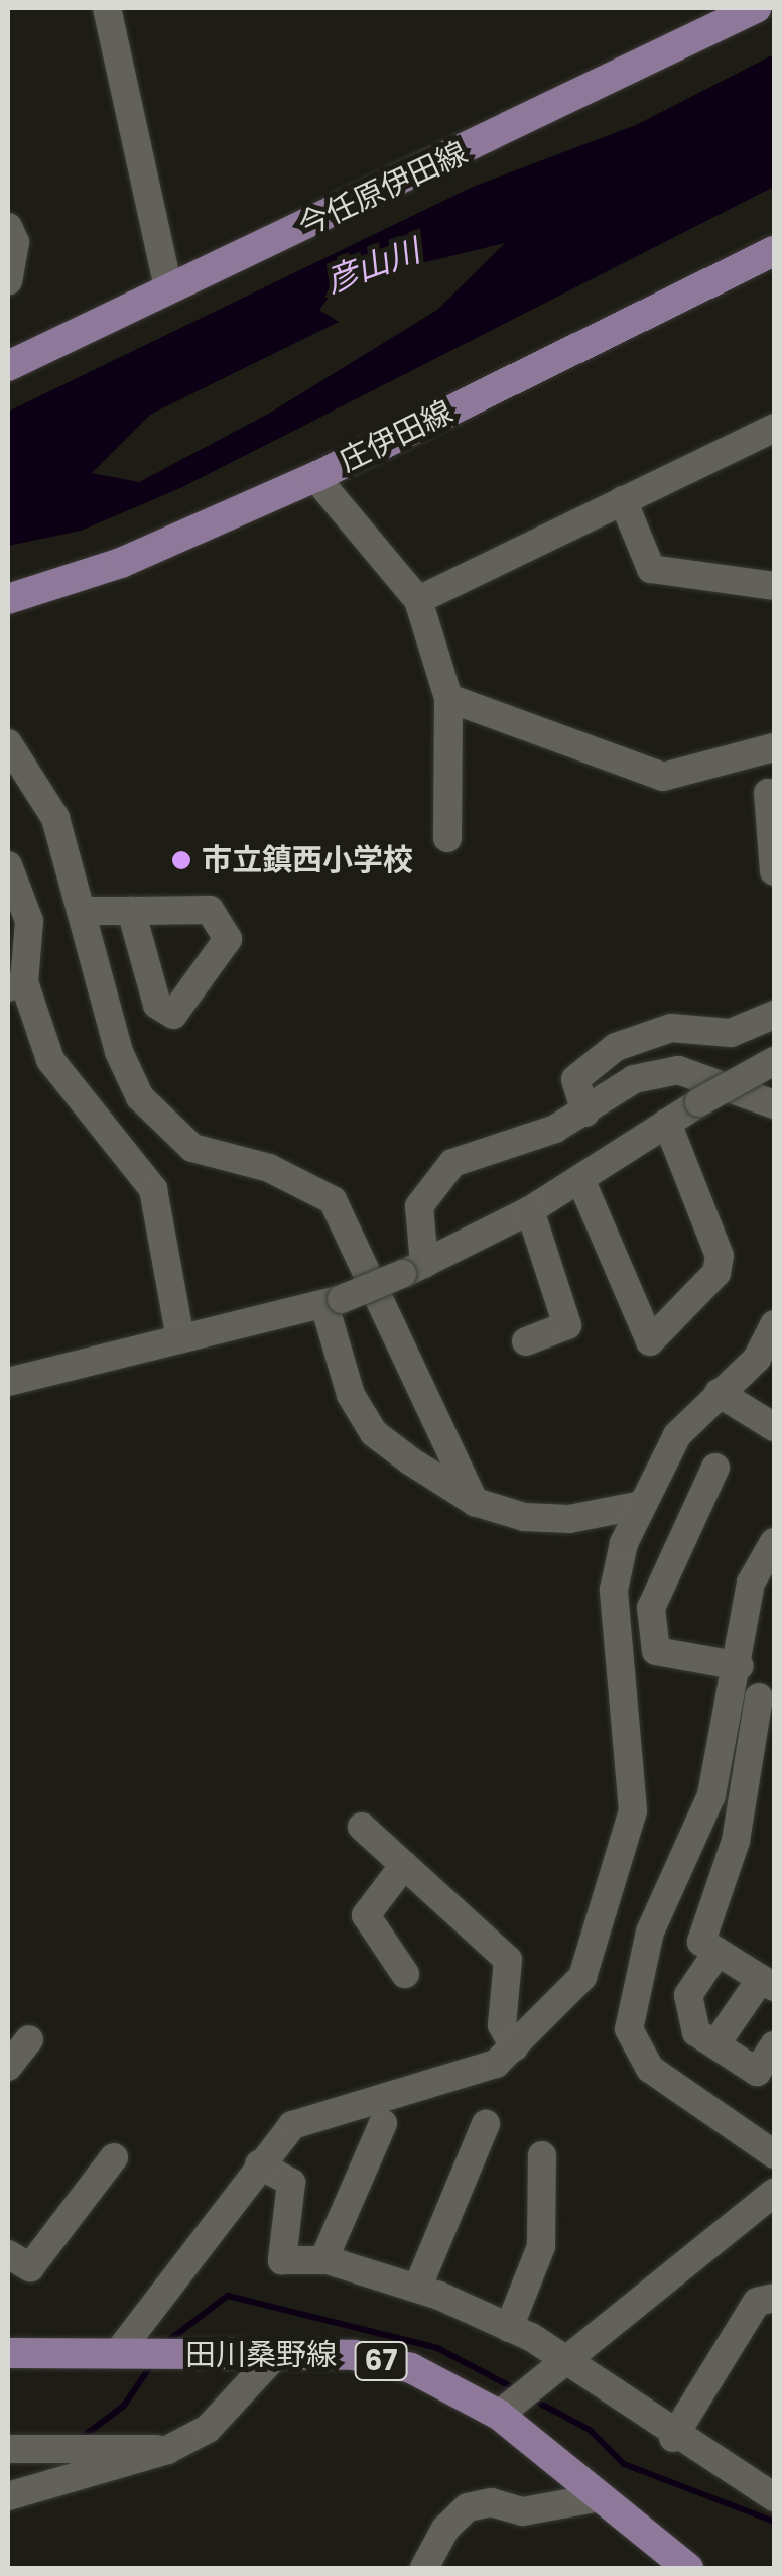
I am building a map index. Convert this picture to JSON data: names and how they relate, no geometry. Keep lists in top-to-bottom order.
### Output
{
  "streets": {
    "main road": [
      "今任原伊田線",
      "庄伊田線",
      "田川桑野線",
      "67"
    ]
  },
  "water": ["彦山川"],
  "places": ["市立鎮西小学校"]
}
